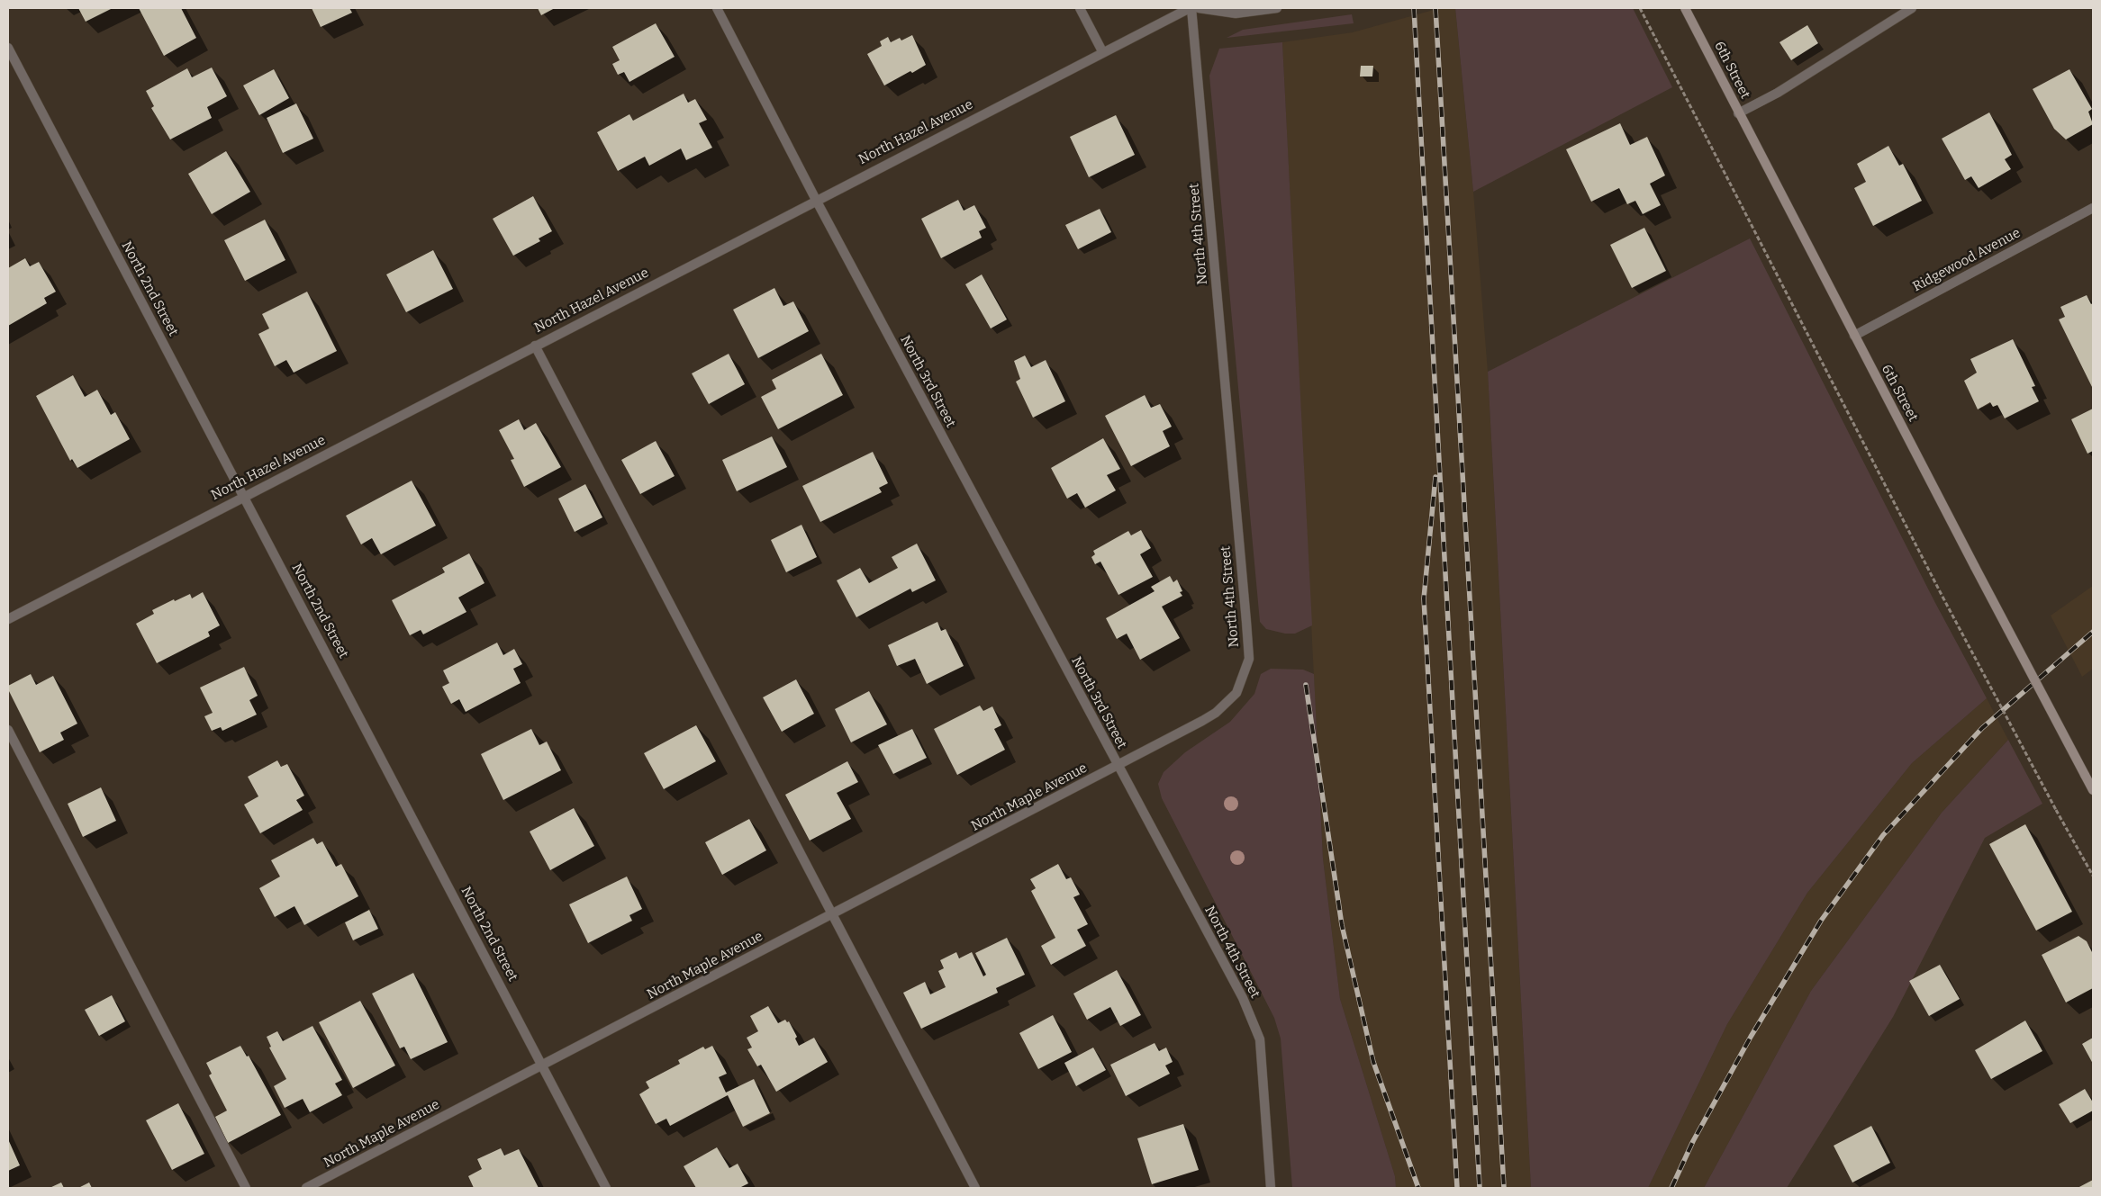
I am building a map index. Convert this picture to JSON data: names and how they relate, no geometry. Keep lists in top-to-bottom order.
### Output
{
  "streets": {
    "main road": ["6th Street"],
    "street": [
      "North Hazel Avenue",
      "North 4th Street",
      "Ridgewood Avenue",
      "North 2nd Street",
      "North 3rd Street",
      "North Maple Avenue"
    ]
  },
  "crossings": [
    ["6th Street", "Ridgewood Avenue"],
    ["North Hazel Avenue", "North 4th Street"],
    ["North Hazel Avenue", "North 2nd Street"],
    ["North Hazel Avenue", "North 3rd Street"],
    ["North 4th Street", "North 3rd Street"],
    ["North 4th Street", "North Maple Avenue"],
    ["North 2nd Street", "North Maple Avenue"],
    ["North 3rd Street", "North Maple Avenue"]
  ]
}
